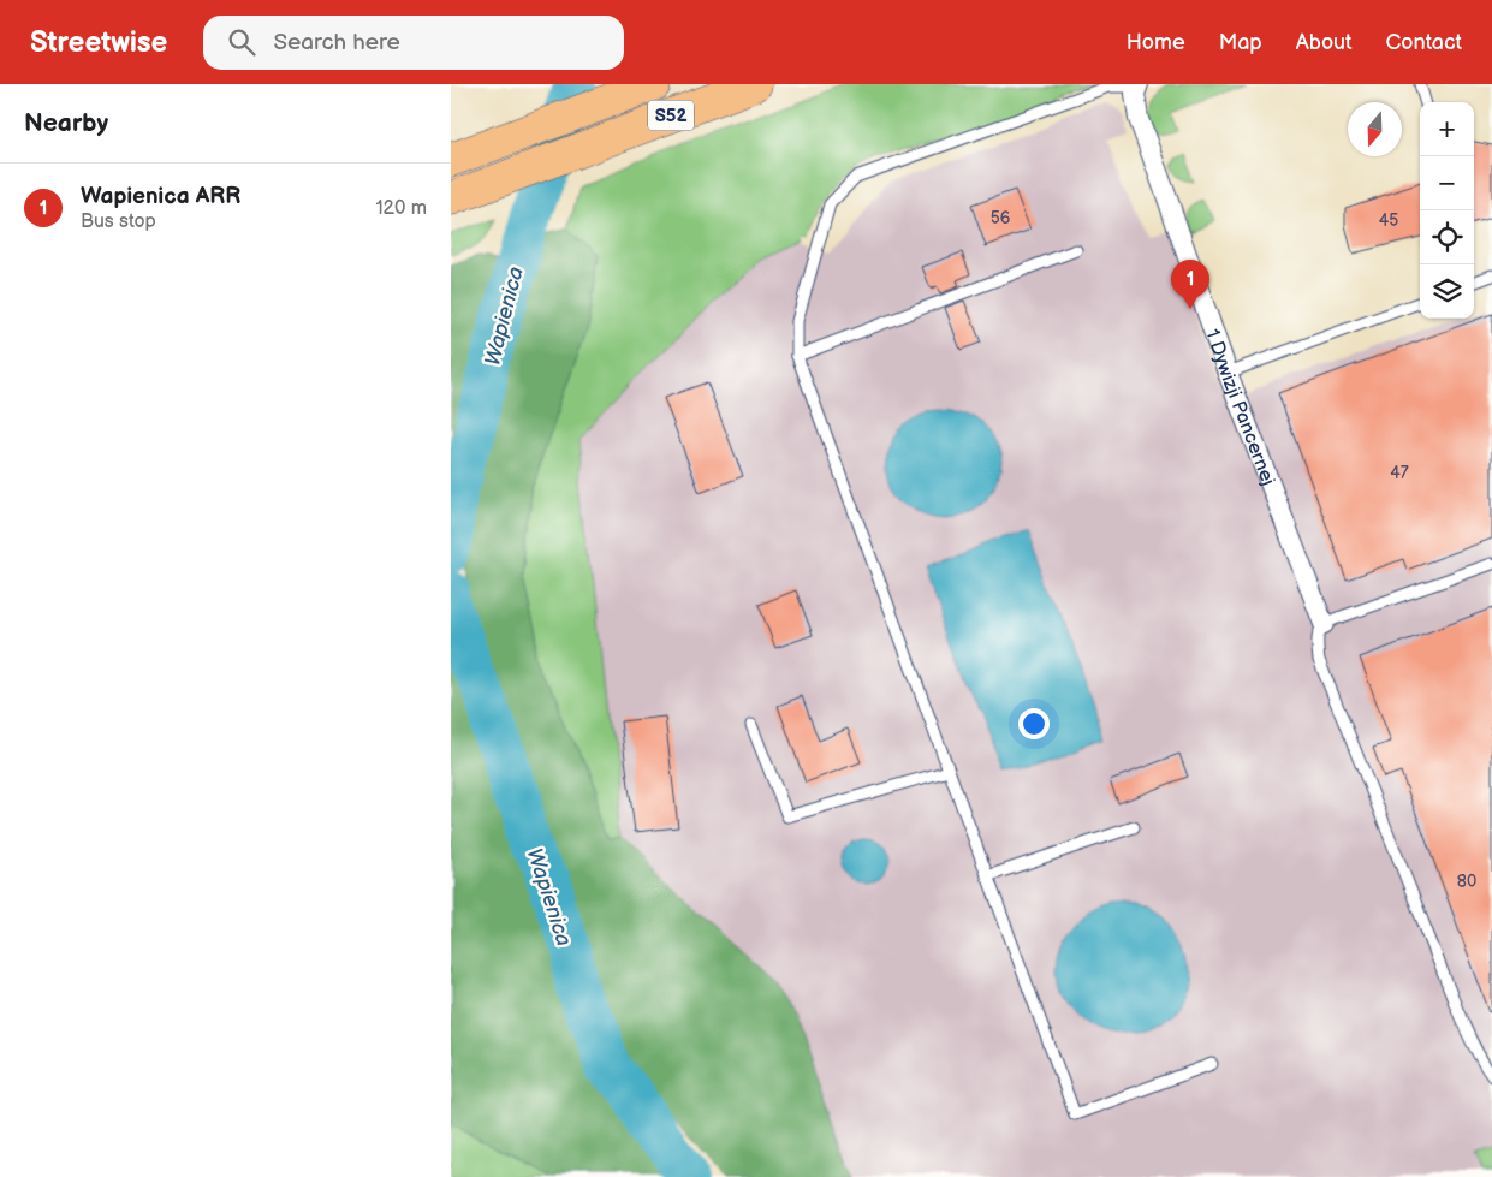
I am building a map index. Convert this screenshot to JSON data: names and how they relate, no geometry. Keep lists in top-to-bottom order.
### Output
{
  "streets": {
    "highway": ["S52"],
    "street": ["1 Dywizji Pancernej"]
  },
  "water": ["Wapienica"],
  "house_numbers": [
    "56",
    "45",
    "47",
    "80"
  ],
  "north": "bottom",
  "page": {
    "header": "Streetwise",
    "search": "Search here",
    "nav": [
      "Home",
      "Map",
      "About",
      "Contact"
    ],
    "heading": "Nearby",
    "map_buttons": ["+", "−"],
    "list": [
      {
        "mark": "1",
        "name": "Wapienica ARR",
        "note": "Bus stop",
        "value": "120 m"
      }
    ],
    "pins": "1"
  }
}
